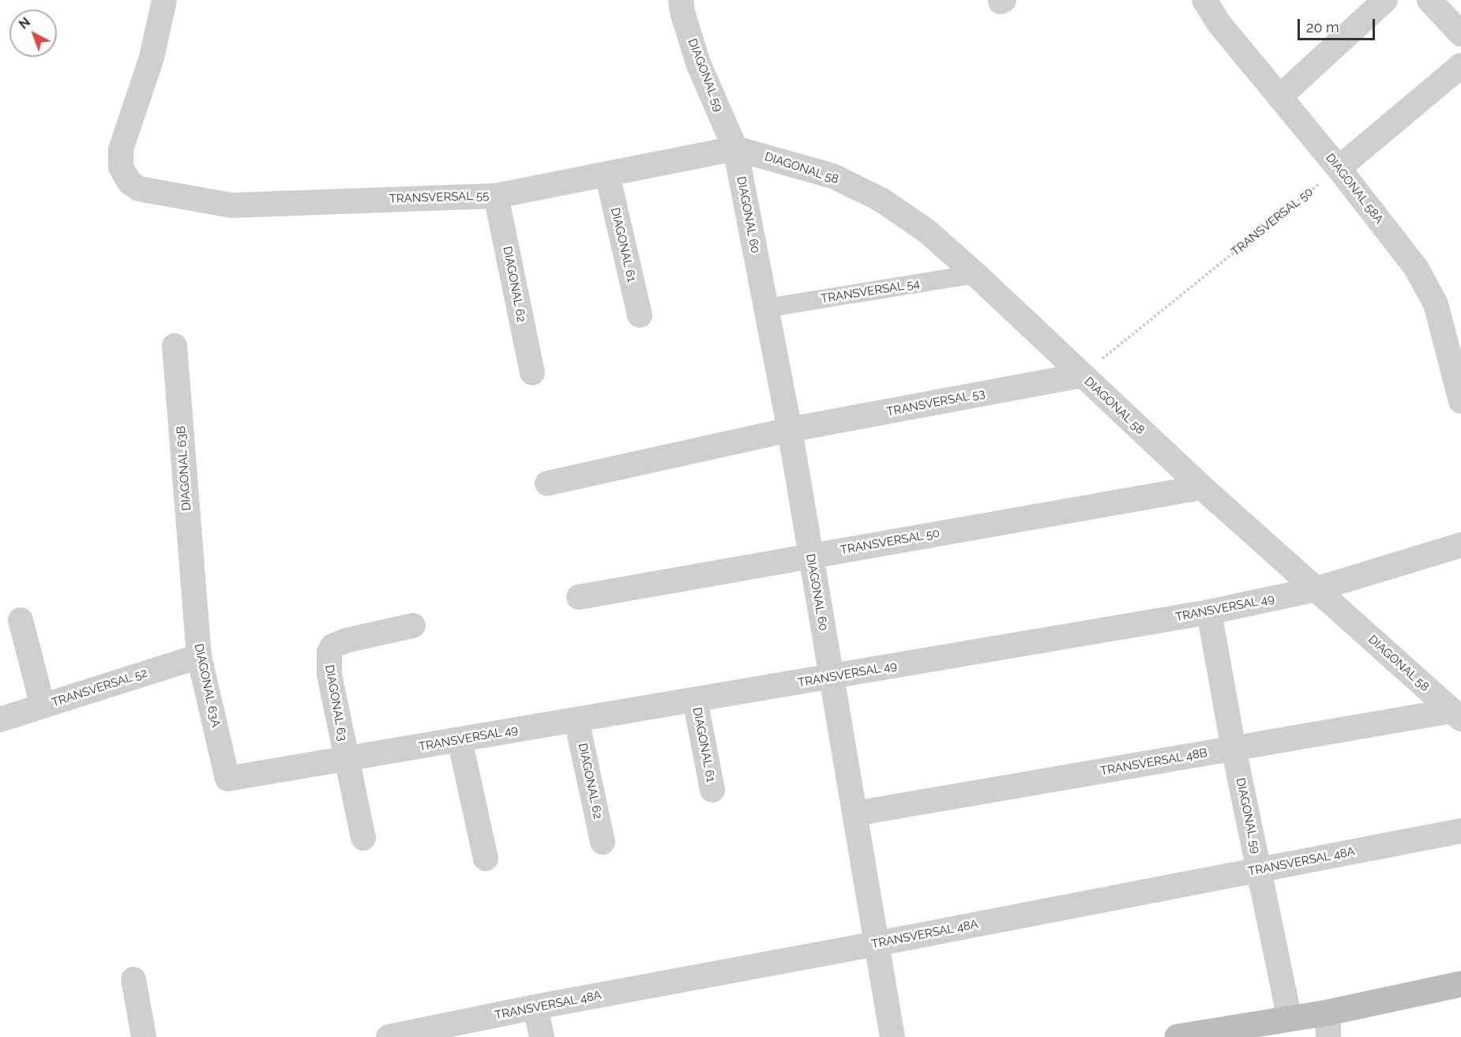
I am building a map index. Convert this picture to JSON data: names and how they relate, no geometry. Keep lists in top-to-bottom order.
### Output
{
  "streets": {
    "street": [
      "DIAGONAL 59",
      "DIAGONAL 58",
      "DIAGONAL 58A",
      "TRANSVERSAL 55",
      "DIAGONAL 60",
      "TRANSVERSAL 50",
      "DIAGONAL 61",
      "DIAGONAL 62",
      "TRANSVERSAL 54",
      "TRANSVERSAL 53",
      "DIAGONAL 63B",
      "TRANSVERSAL 49",
      "DIAGONAL 63A",
      "TRANSVERSAL 52",
      "DIAGONAL 63",
      "TRANSVERSAL 48B",
      "TRANSVERSAL 48A"
    ]
  },
  "crossings": [
    ["DIAGONAL 59", "DIAGONAL 58"],
    ["DIAGONAL 59", "TRANSVERSAL 55"],
    ["DIAGONAL 59", "DIAGONAL 60"],
    ["DIAGONAL 59", "TRANSVERSAL 49"],
    ["DIAGONAL 59", "TRANSVERSAL 48B"],
    ["DIAGONAL 59", "TRANSVERSAL 48A"],
    ["DIAGONAL 58", "TRANSVERSAL 55"],
    ["DIAGONAL 58", "DIAGONAL 60"],
    ["DIAGONAL 58", "TRANSVERSAL 50"],
    ["DIAGONAL 58", "TRANSVERSAL 54"],
    ["DIAGONAL 58", "TRANSVERSAL 53"],
    ["DIAGONAL 58", "TRANSVERSAL 49"],
    ["DIAGONAL 58", "TRANSVERSAL 48B"],
    ["DIAGONAL 58A", "TRANSVERSAL 50"],
    ["TRANSVERSAL 55", "DIAGONAL 60"],
    ["TRANSVERSAL 55", "DIAGONAL 61"],
    ["TRANSVERSAL 55", "DIAGONAL 62"],
    ["DIAGONAL 60", "TRANSVERSAL 50"],
    ["DIAGONAL 60", "TRANSVERSAL 54"],
    ["DIAGONAL 60", "TRANSVERSAL 53"],
    ["DIAGONAL 60", "TRANSVERSAL 49"],
    ["DIAGONAL 60", "TRANSVERSAL 48B"],
    ["DIAGONAL 60", "TRANSVERSAL 48A"],
    ["TRANSVERSAL 50", "TRANSVERSAL 53"],
    ["DIAGONAL 61", "TRANSVERSAL 49"],
    ["DIAGONAL 62", "TRANSVERSAL 49"],
    ["DIAGONAL 63B", "DIAGONAL 63A"],
    ["TRANSVERSAL 49", "DIAGONAL 63A"],
    ["TRANSVERSAL 49", "DIAGONAL 63"],
    ["DIAGONAL 63A", "TRANSVERSAL 52"]
  ],
  "scale_bar": "20 m",
  "north": "top left"
}
